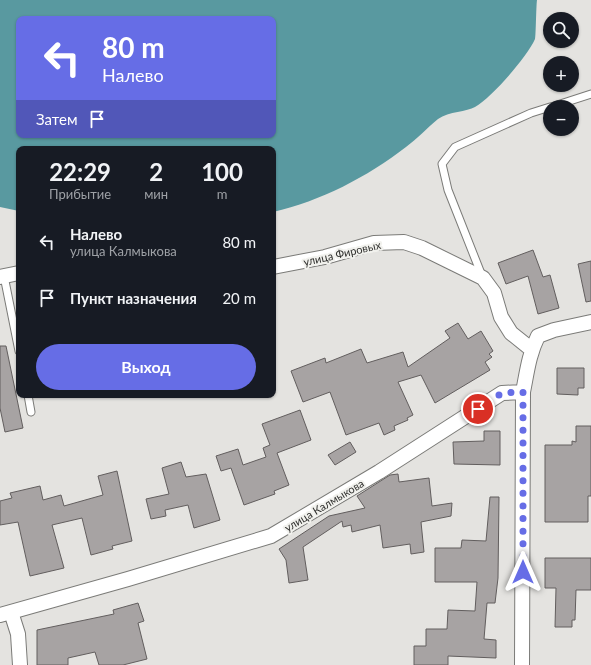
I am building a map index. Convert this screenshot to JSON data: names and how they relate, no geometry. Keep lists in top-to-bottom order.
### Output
{
  "streets": {
    "street": ["улица Фировых", "улица Калмыкова"]
  },
  "page": {
    "map_buttons": ["+", "−"],
    "turn": ["80 m", "Налево"],
    "then": "Затем",
    "eta": [
      "22:29",
      "Прибытие",
      "2",
      "мин",
      "100",
      "m"
    ],
    "list": [
      {
        "name": "Налево",
        "note": "улица Калмыкова",
        "value": "80 m"
      },
      {
        "name": "Пункт назначения",
        "value": "20 m"
      }
    ],
    "buttons": "Выход"
  }
}
